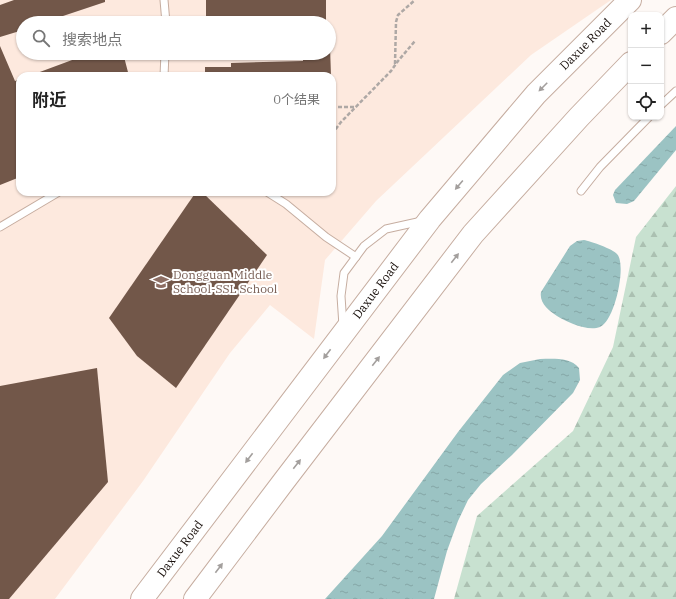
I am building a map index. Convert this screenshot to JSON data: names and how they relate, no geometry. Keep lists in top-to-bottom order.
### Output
{
  "streets": {
    "main road": ["Daxue Road"]
  },
  "places": {
    "school or university": ["Dongguan Middle School-SSL School"]
  },
  "page": {
    "map_buttons": ["+", "−"],
    "search": "搜索地点",
    "heading": ["附近", "0个结果"]
  }
}
